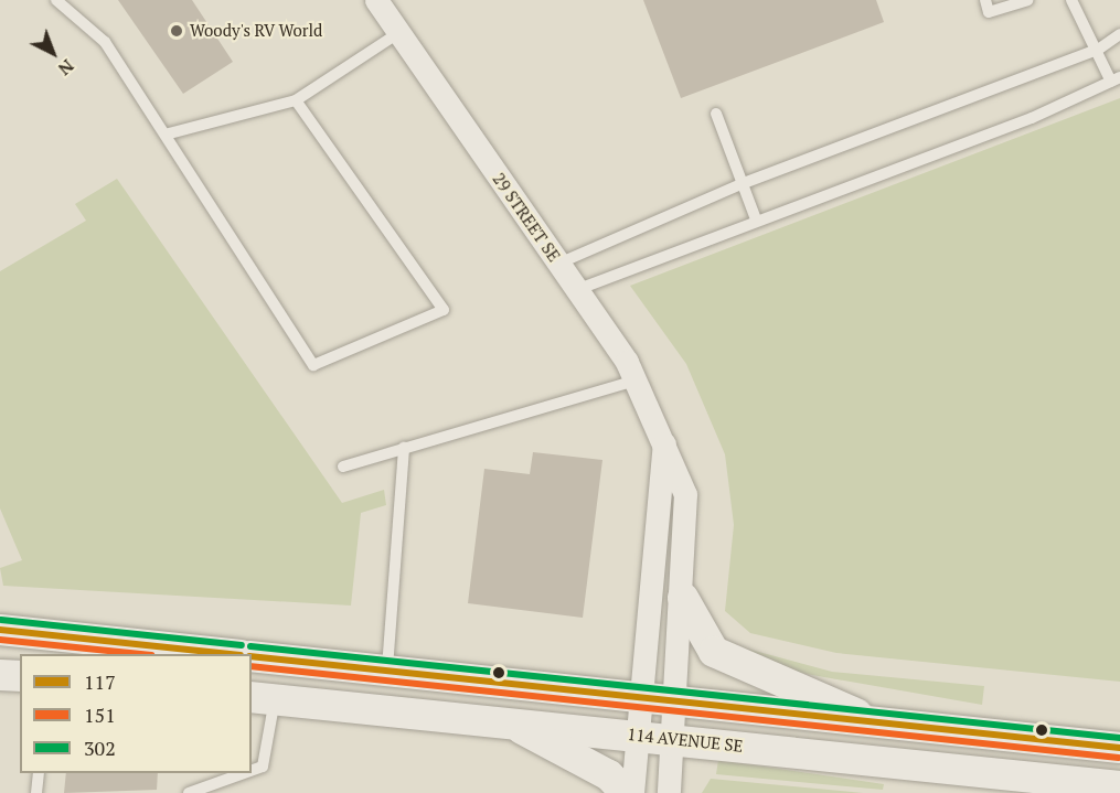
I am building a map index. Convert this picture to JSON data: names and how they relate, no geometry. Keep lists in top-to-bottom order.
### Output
{
  "streets": {
    "main road": ["114 AVENUE SE"],
    "street": ["29 STREET SE"]
  },
  "crossings": [
    ["29 STREET SE", "114 AVENUE SE"]
  ],
  "places": ["Woody's RV World"],
  "lines": ["transit line 302", "transit line 117", "transit line 151"],
  "legend": ["117", "151", "302"],
  "north": "bottom right"
}
